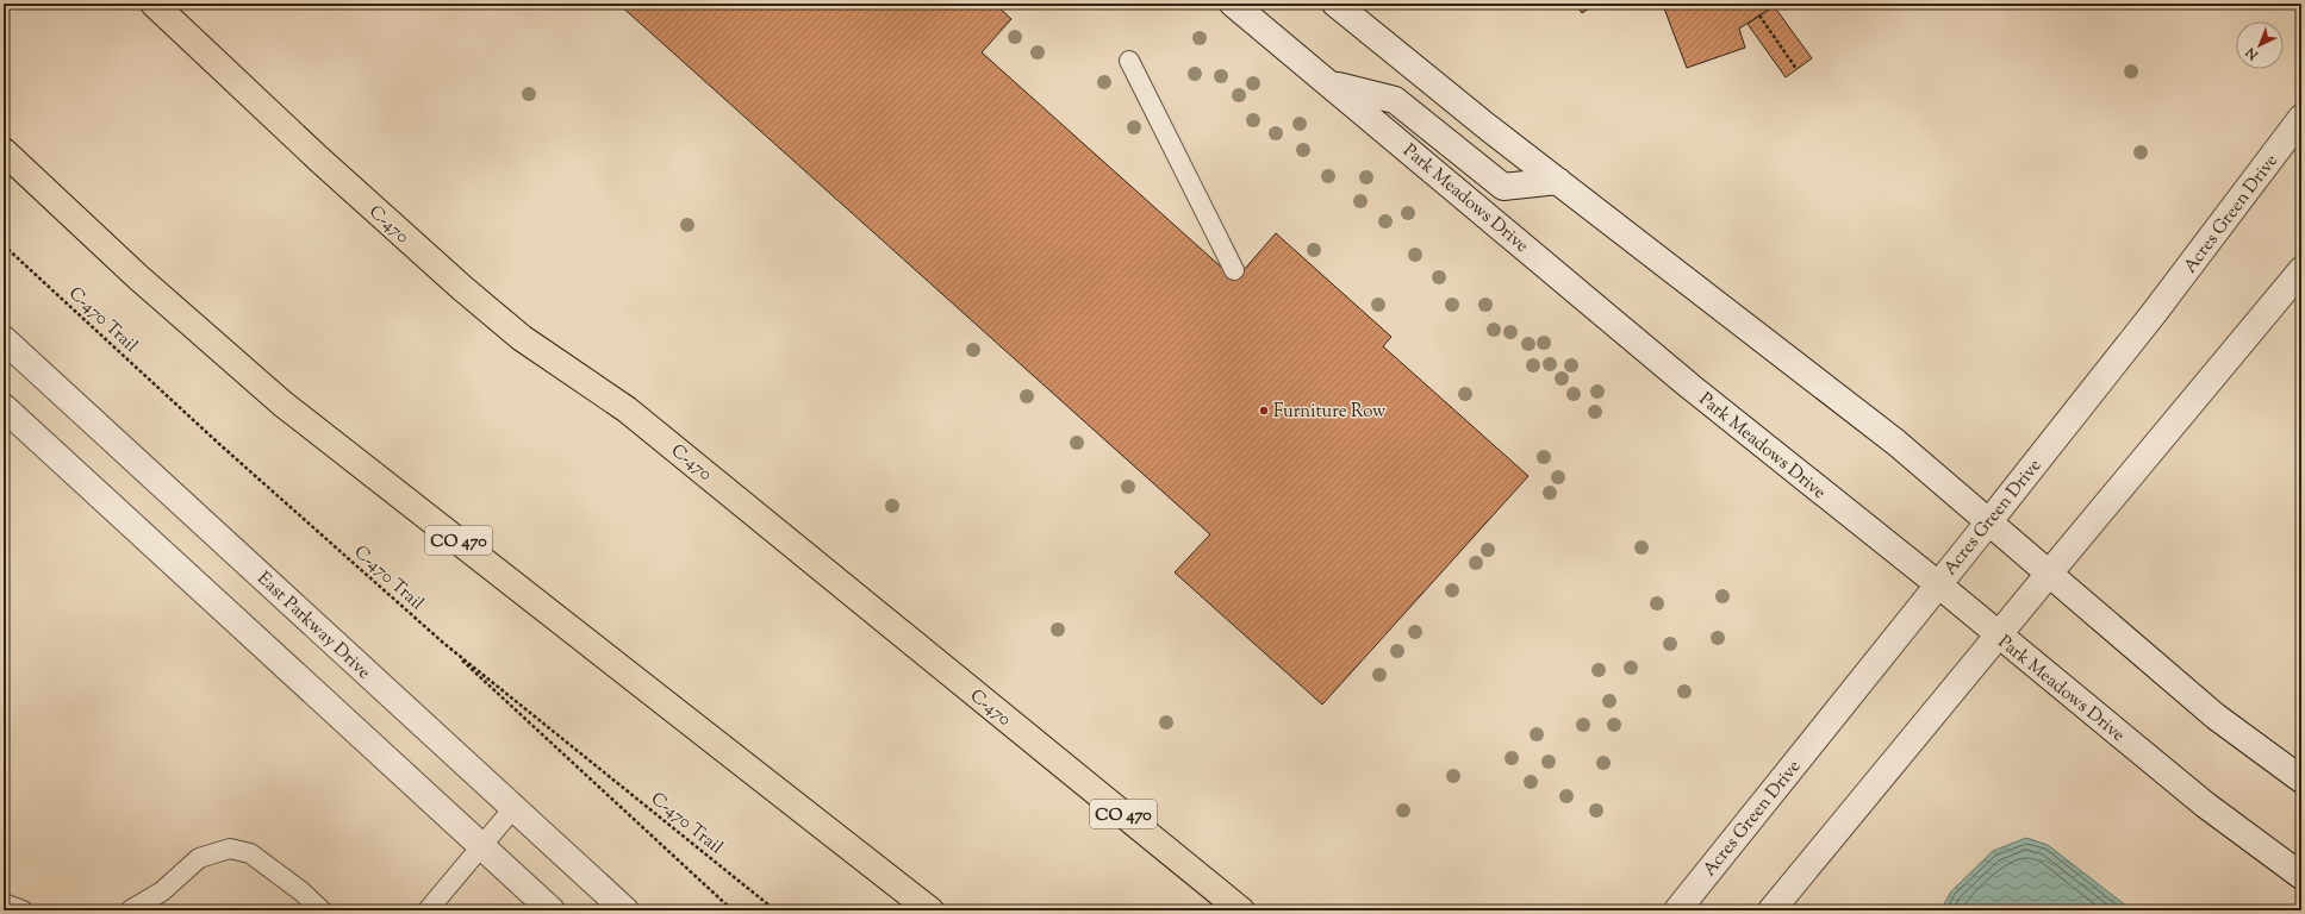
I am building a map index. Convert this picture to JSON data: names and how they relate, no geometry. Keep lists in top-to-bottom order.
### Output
{
  "streets": {
    "highway": ["C-470", "CO 470"],
    "street": ["Park Meadows Drive", "Acres Green Drive", "East Parkway Drive"],
    "path": ["C-470 Trail"]
  },
  "crossings": [
    ["Park Meadows Drive", "Acres Green Drive"]
  ],
  "places": ["Furniture Row"],
  "north": "bottom left"
}
